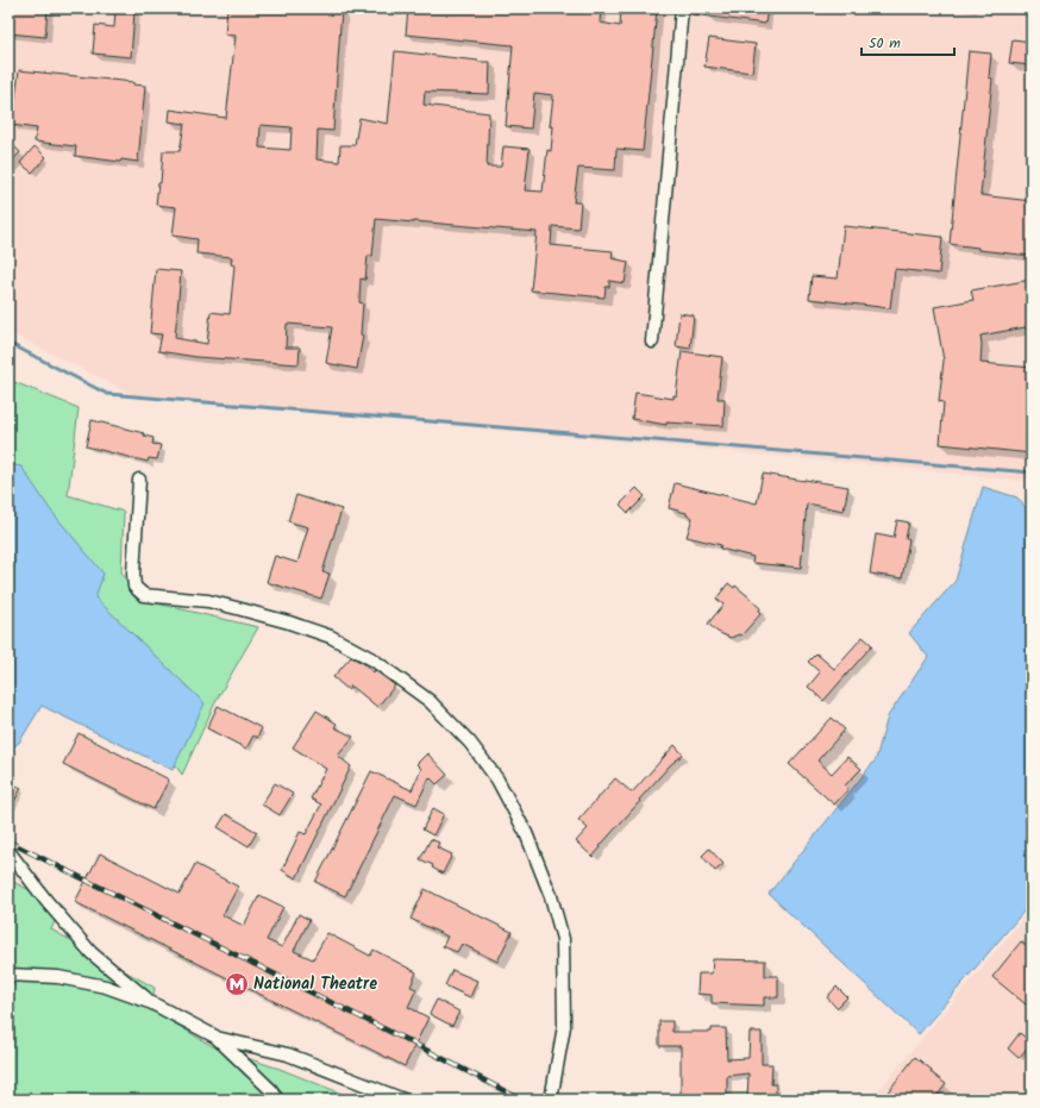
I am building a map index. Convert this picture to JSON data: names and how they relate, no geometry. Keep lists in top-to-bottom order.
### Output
{
  "places": {
    "metro station": ["National Theatre"]
  },
  "scale_bar": "50 m"
}
